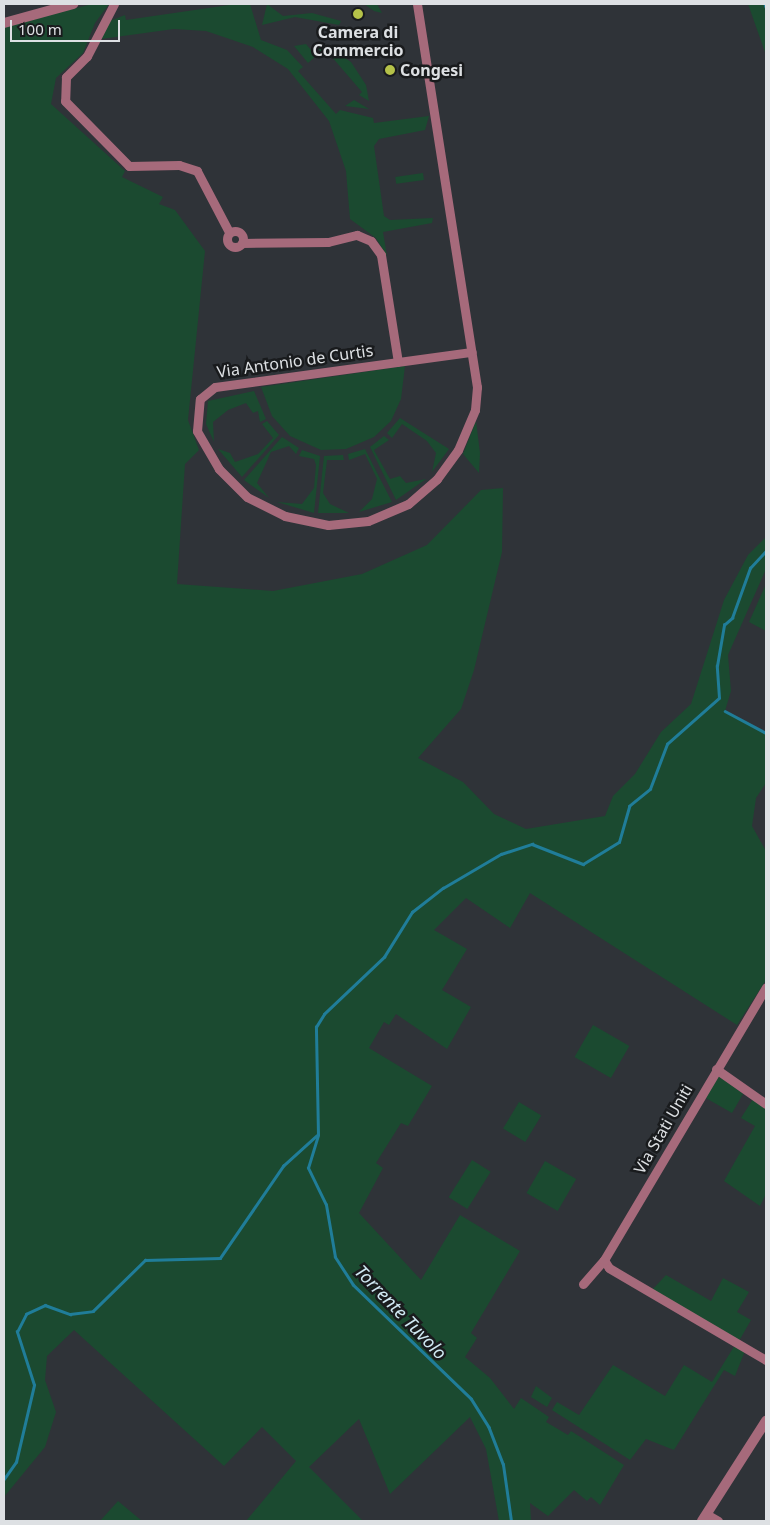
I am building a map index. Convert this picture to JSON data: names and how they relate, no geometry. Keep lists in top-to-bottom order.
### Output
{
  "streets": {
    "street": ["Via Antonio de Curtis", "Via Stati Uniti"]
  },
  "water": ["Torrente Tuvolo"],
  "places": ["Camera di Commercio", "Congesi"],
  "scale_bar": "100 m"
}
